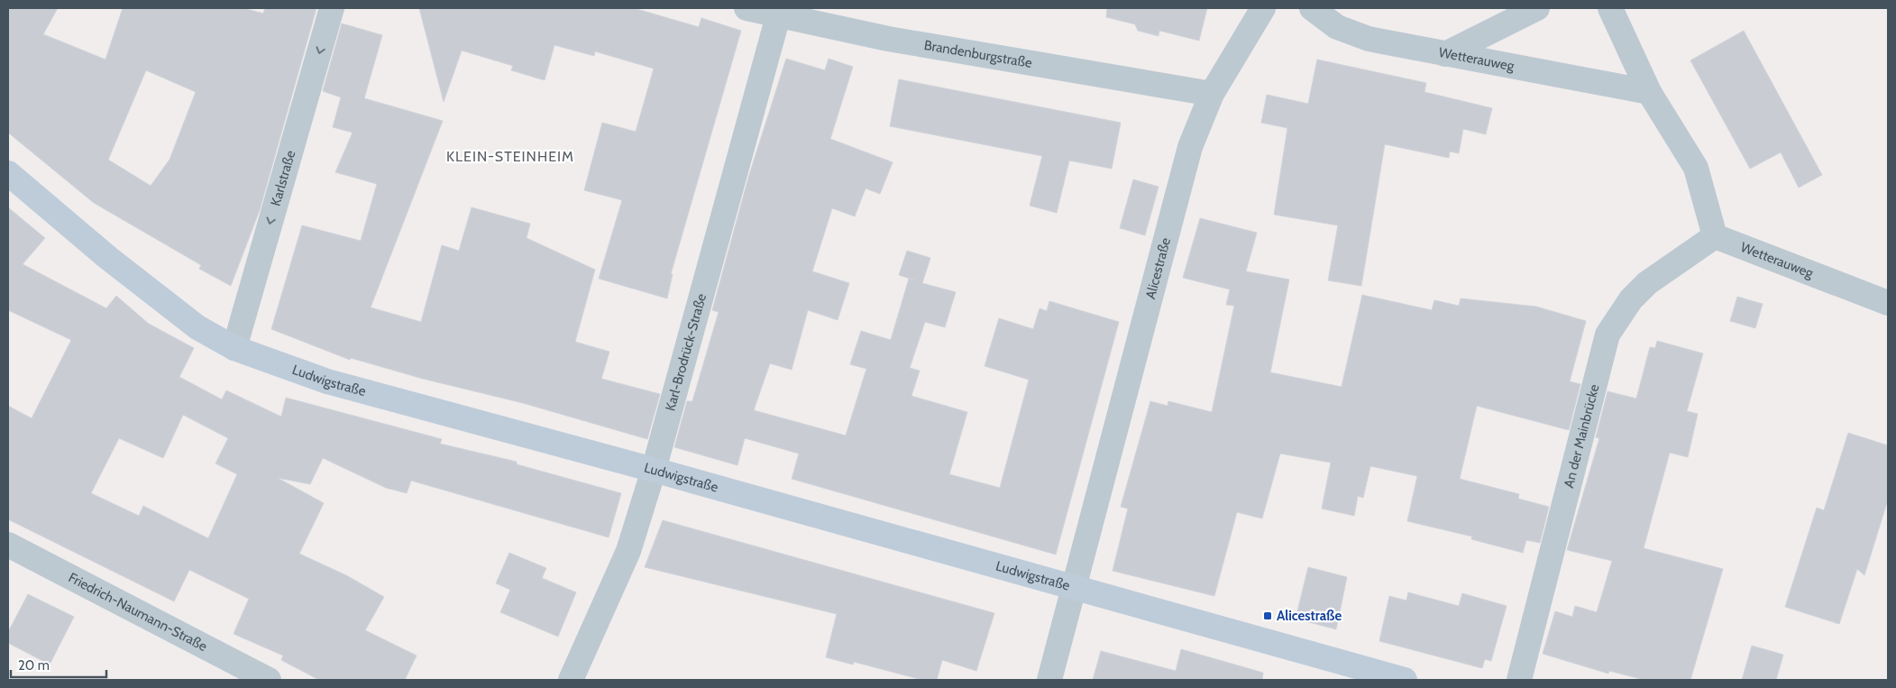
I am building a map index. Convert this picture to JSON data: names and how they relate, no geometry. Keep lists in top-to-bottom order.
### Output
{
  "streets": {
    "main road": ["Ludwigstraße"],
    "street": [
      "Brandenburgstraße",
      "Wetterauweg",
      "Karlstraße",
      "Alicestraße",
      "Karl-Brodrück-Straße",
      "An der Mainbrücke",
      "Friedrich-Naumann-Straße"
    ]
  },
  "crossings": [
    ["Brandenburgstraße", "Alicestraße"],
    ["Brandenburgstraße", "Karl-Brodrück-Straße"],
    ["Wetterauweg", "An der Mainbrücke"],
    ["Karlstraße", "Ludwigstraße"],
    ["Alicestraße", "Ludwigstraße"],
    ["Karl-Brodrück-Straße", "Ludwigstraße"]
  ],
  "one_way": ["Karlstraße"],
  "districts": ["KLEIN-STEINHEIM"],
  "places": {
    "transit": ["Alicestraße"]
  },
  "scale_bar": "20 m"
}
